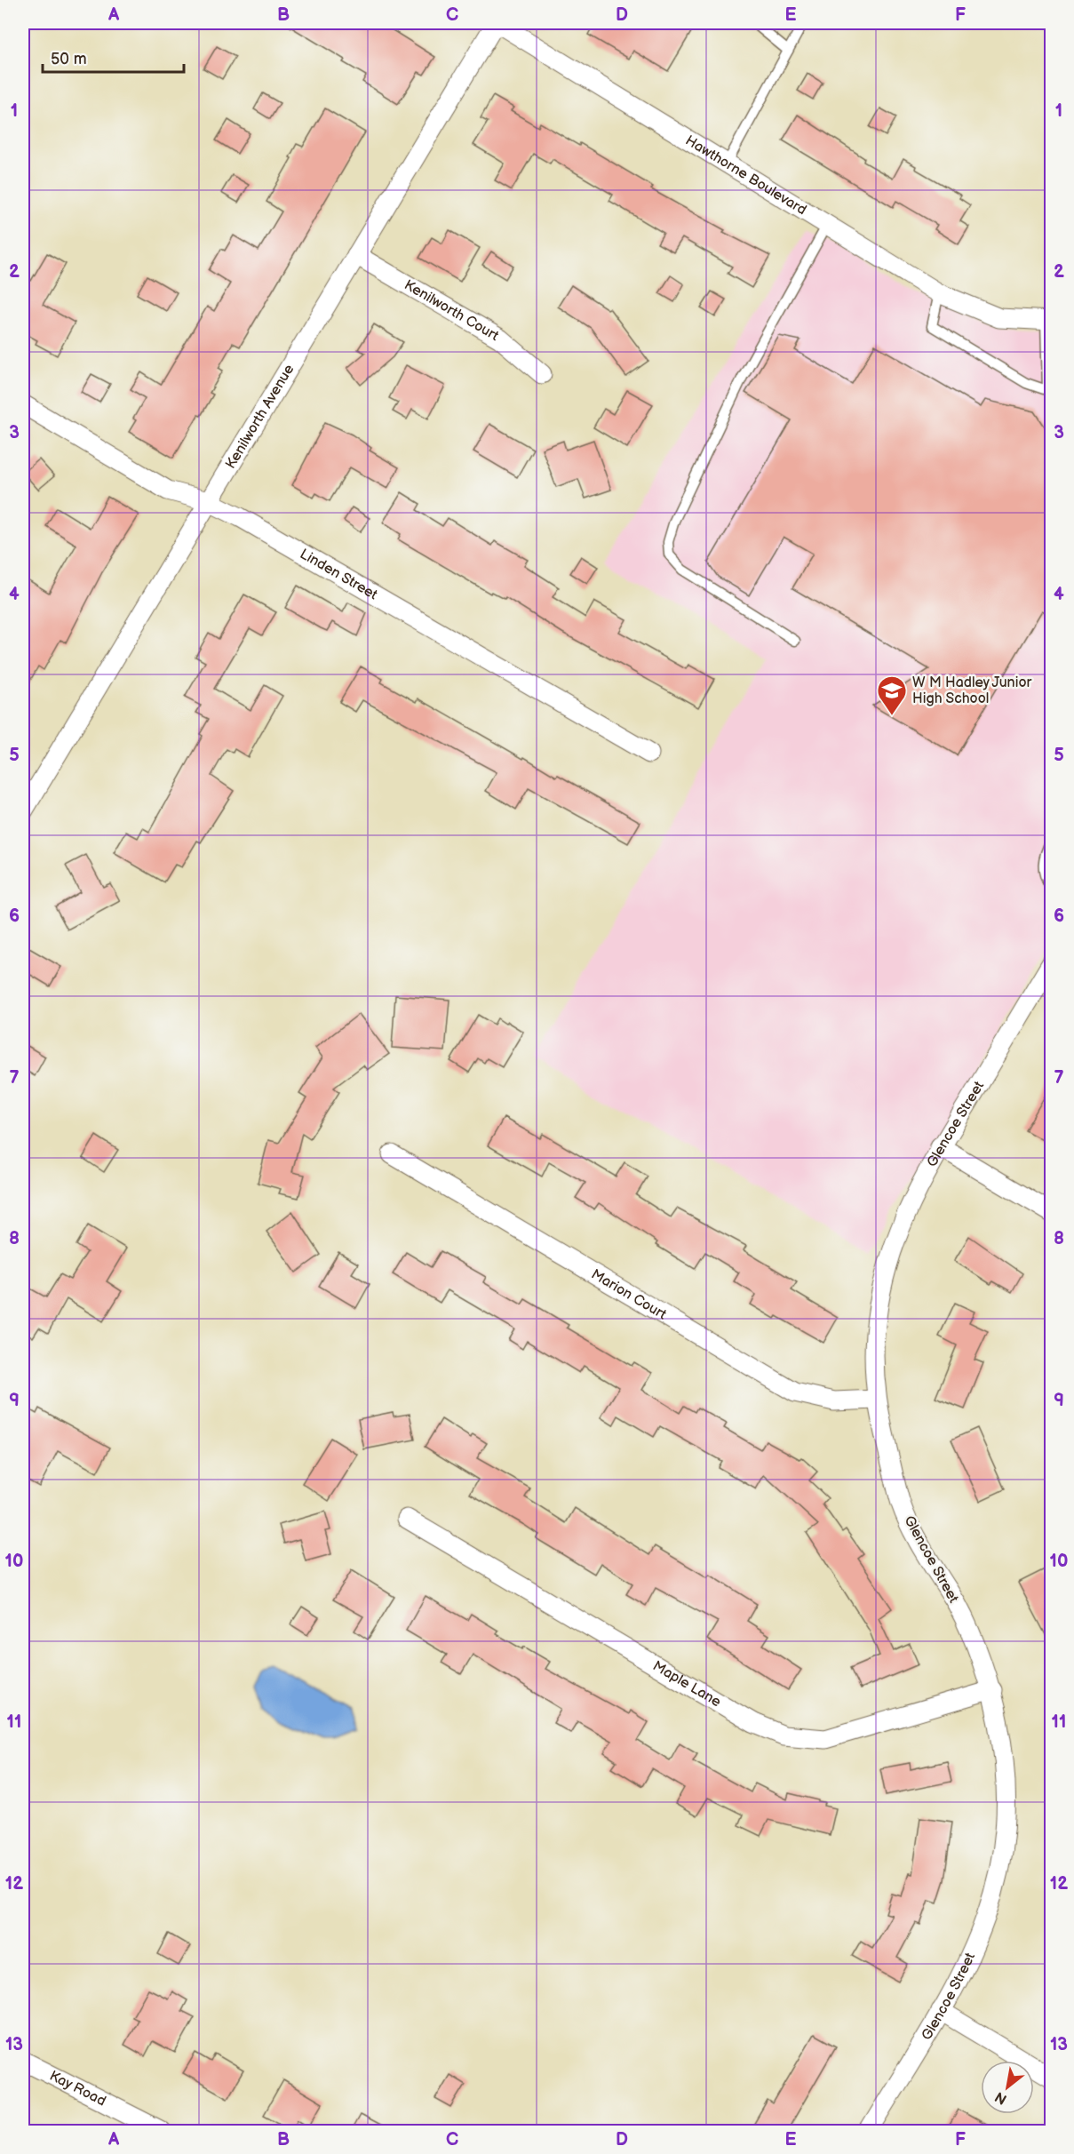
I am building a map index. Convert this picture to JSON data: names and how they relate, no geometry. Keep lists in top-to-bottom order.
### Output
{
  "streets": {
    "street": [
      "Hawthorne Boulevard",
      "Kenilworth Court",
      "Kenilworth Avenue",
      "Linden Street",
      "Glencoe Street",
      "Marion Court",
      "Maple Lane",
      "Kay Road"
    ]
  },
  "crossings": [
    ["Hawthorne Boulevard", "Kenilworth Avenue"],
    ["Kenilworth Court", "Kenilworth Avenue"],
    ["Kenilworth Avenue", "Linden Street"],
    ["Glencoe Street", "Marion Court"],
    ["Glencoe Street", "Maple Lane"]
  ],
  "places": {
    "school or university": ["W M Hadley Junior High School"]
  },
  "scale_bar": "50 m",
  "north": "bottom left",
  "grid": {
    "columns": [
      "A",
      "B",
      "C",
      "D",
      "E",
      "F"
    ],
    "rows": [
      "1",
      "2",
      "3",
      "4",
      "5",
      "6",
      "7",
      "8",
      "9",
      "10",
      "11",
      "12",
      "13"
    ]
  }
}
